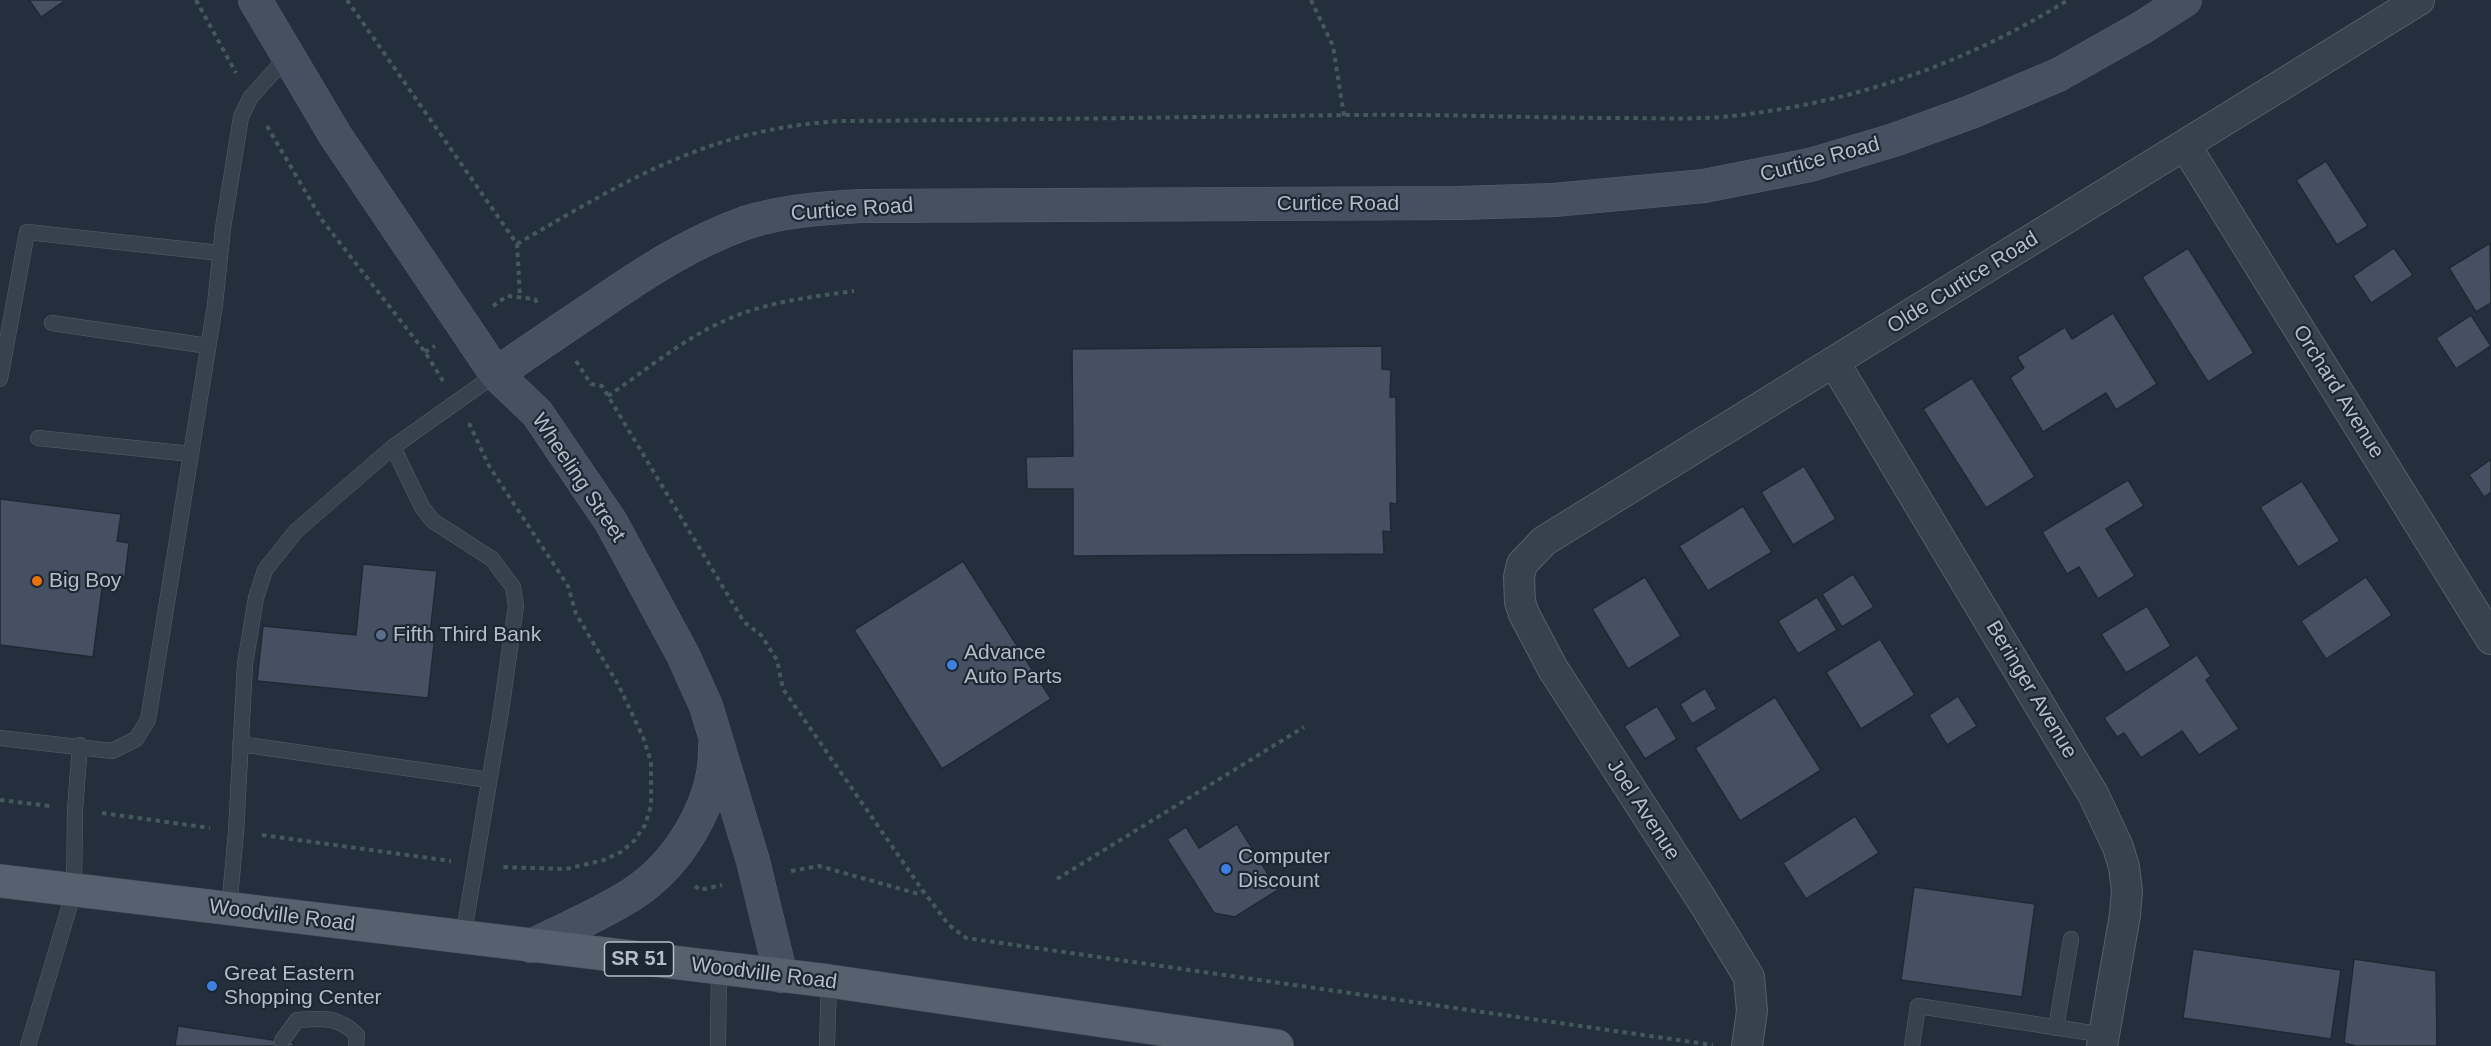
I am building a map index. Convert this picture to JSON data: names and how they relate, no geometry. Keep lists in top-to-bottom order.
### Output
{
  "streets": {
    "main road": ["Woodville Road", "SR 51"],
    "street": [
      "Curtice Road",
      "Olde Curtice Road",
      "Orchard Avenue",
      "Wheeling Street",
      "Beringer Avenue",
      "Joel Avenue"
    ]
  },
  "crossings": [
    ["Curtice Road", "Wheeling Street"],
    ["Olde Curtice Road", "Orchard Avenue"],
    ["Olde Curtice Road", "Beringer Avenue"],
    ["Olde Curtice Road", "Joel Avenue"],
    ["Wheeling Street", "Woodville Road"]
  ],
  "places": [
    "Big Boy",
    "Fifth Third Bank",
    "Advance Auto Parts",
    "Computer Discount",
    "Great Eastern Shopping Center"
  ]
}
